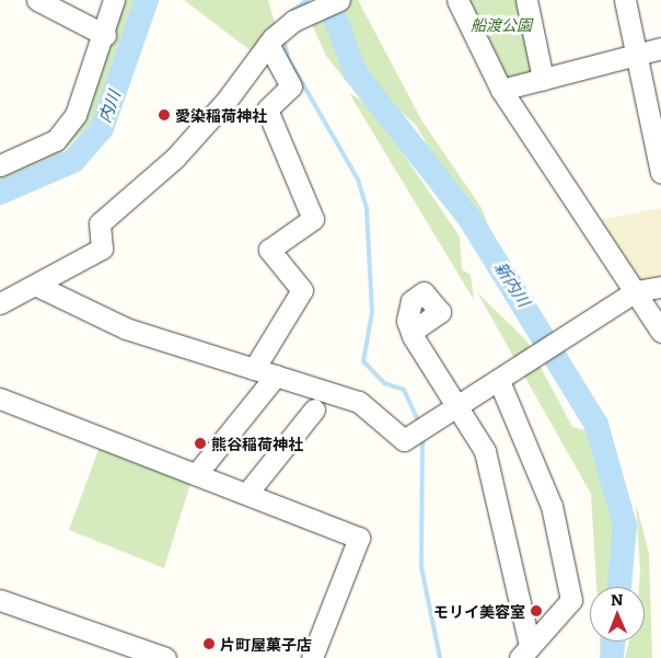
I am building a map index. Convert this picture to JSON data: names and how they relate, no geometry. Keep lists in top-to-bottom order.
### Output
{
  "water": ["内川", "新内川"],
  "parks": ["船渡公園"],
  "places": [
    "愛染稲荷神社",
    "熊谷稲荷神社",
    "モリイ美容室",
    "片町屋菓子店"
  ],
  "north": "top"
}
